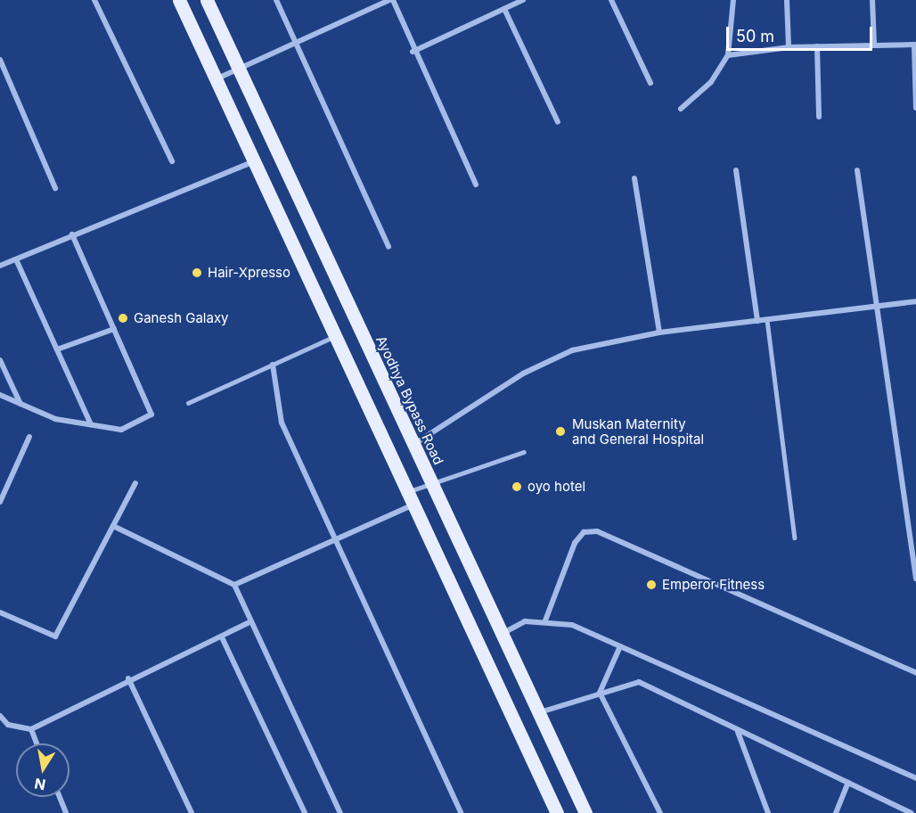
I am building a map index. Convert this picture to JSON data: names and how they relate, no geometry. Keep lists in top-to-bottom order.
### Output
{
  "streets": {
    "main road": ["Ayodhya Bypass Road"]
  },
  "places": [
    "Hair-Xpresso",
    "Ganesh Galaxy",
    "Muskan Maternity and General Hospital",
    "oyo hotel",
    "Emperor Fitness"
  ],
  "scale_bar": "50 m",
  "north": "bottom"
}
